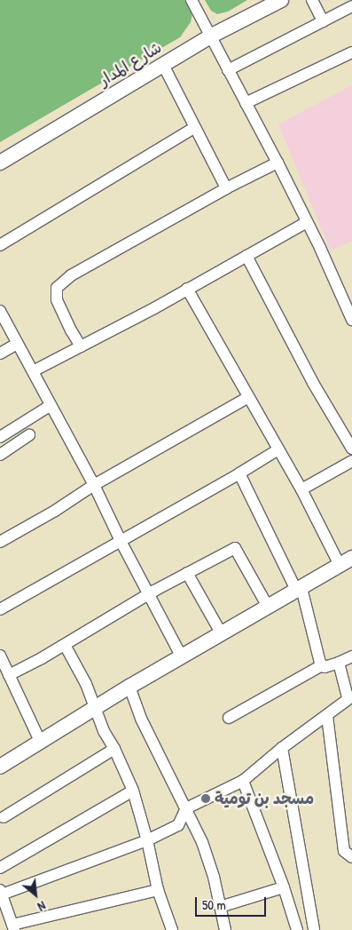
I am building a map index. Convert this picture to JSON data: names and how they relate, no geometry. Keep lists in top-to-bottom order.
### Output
{
  "streets": {
    "street": ["شارع المدار"]
  },
  "places": ["مسجد بن تومية"],
  "scale_bar": "50 m",
  "north": "bottom right"
}
